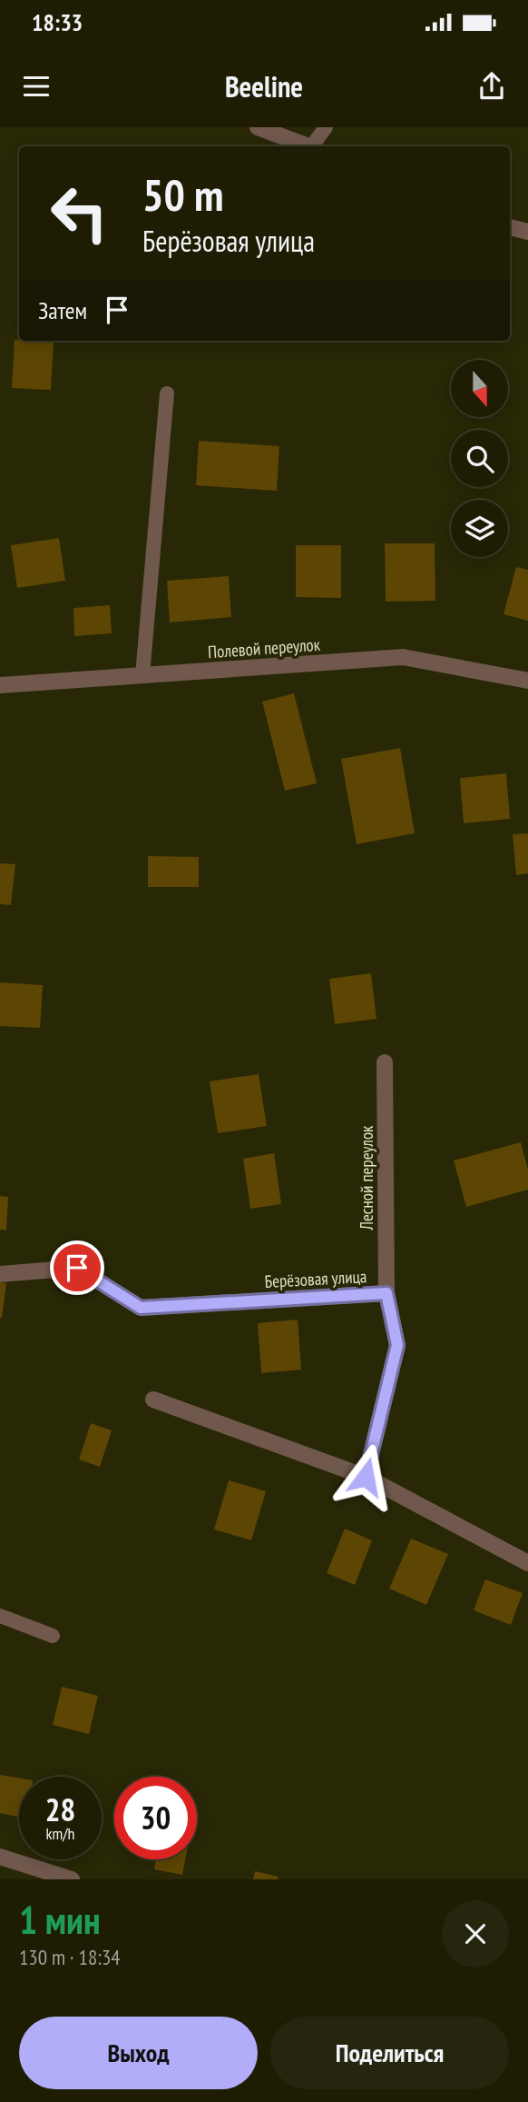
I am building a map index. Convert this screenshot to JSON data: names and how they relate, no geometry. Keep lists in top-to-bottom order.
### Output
{
  "streets": {
    "street": ["Полевой переулок", "Лесной переулок", "Берёзовая улица"]
  },
  "crossings": [
    ["Лесной переулок", "Берёзовая улица"]
  ],
  "north": "bottom",
  "page": {
    "status": "18:33",
    "header": "Beeline",
    "turn": ["50 m", "Берёзовая улица"],
    "then": "Затем",
    "speed": "28 km/h",
    "limit": "30",
    "heading": ["1 мин", "130 m · 18:34"],
    "buttons": ["Выход", "Поделиться"]
  }
}
